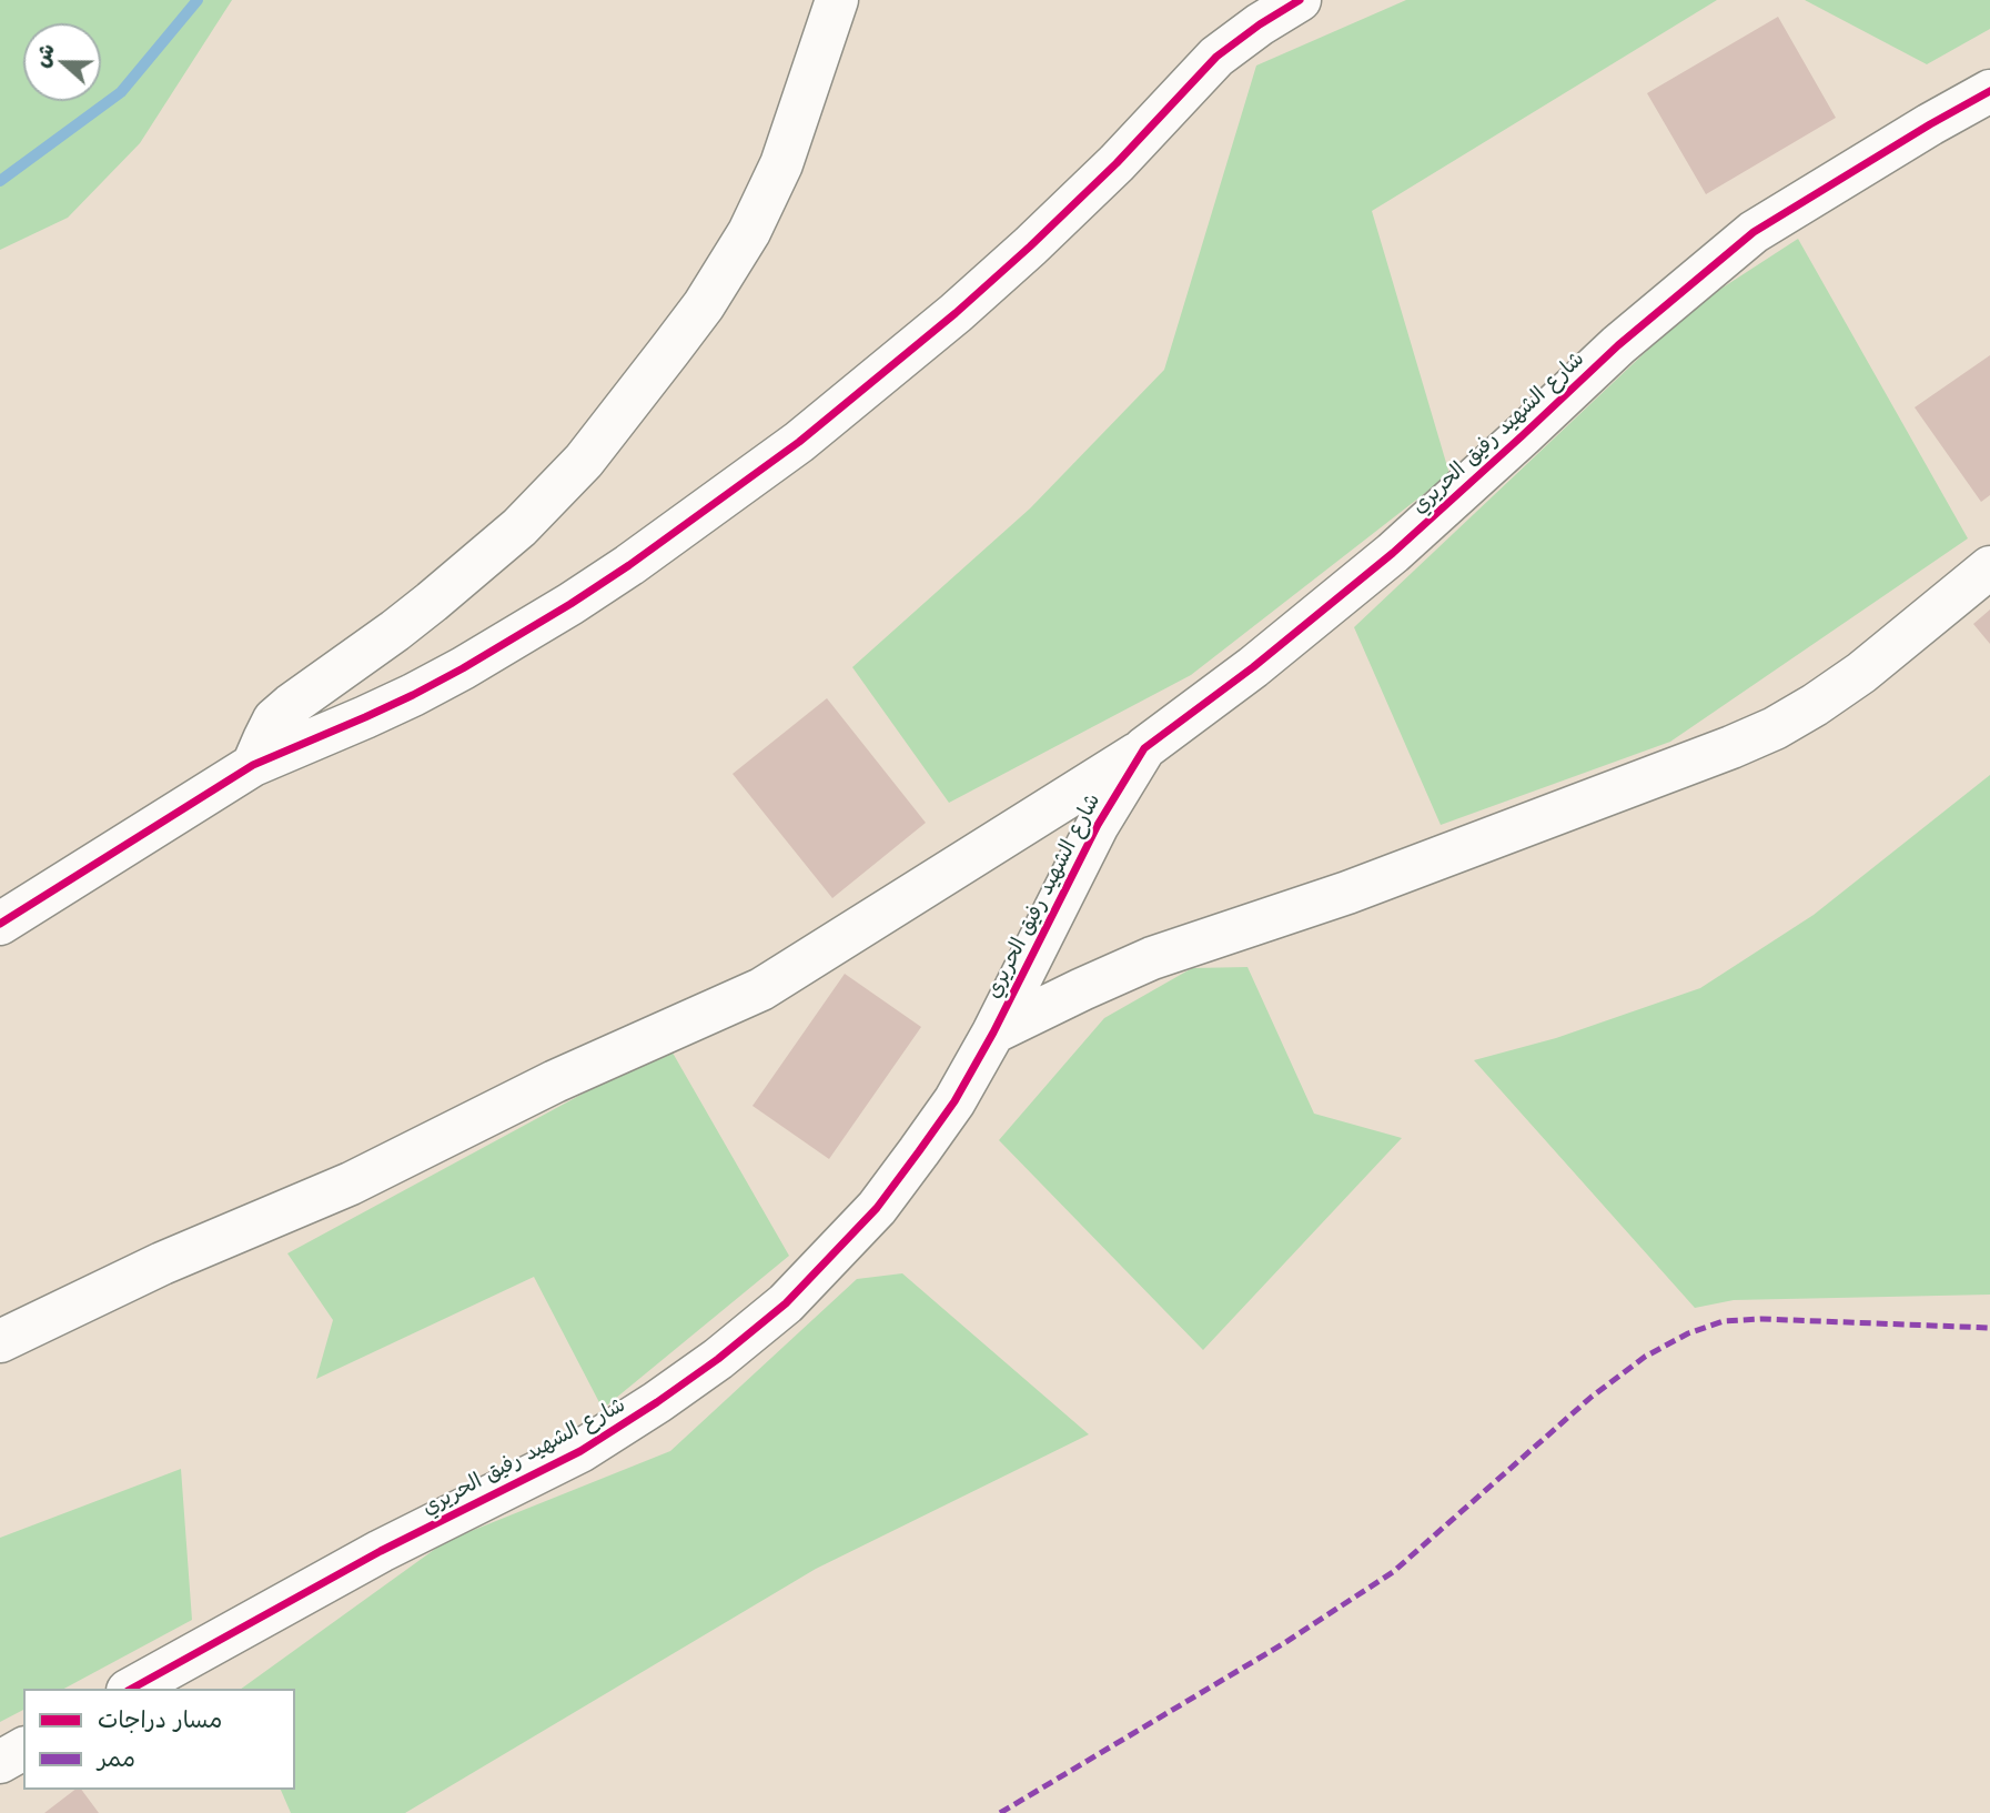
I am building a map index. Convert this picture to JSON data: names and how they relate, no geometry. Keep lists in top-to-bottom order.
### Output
{
  "streets": {
    "street": ["شارع الشهيد رفيق الحريري"]
  },
  "legend": ["مسار دراجات", "ممر"],
  "north": "left"
}
